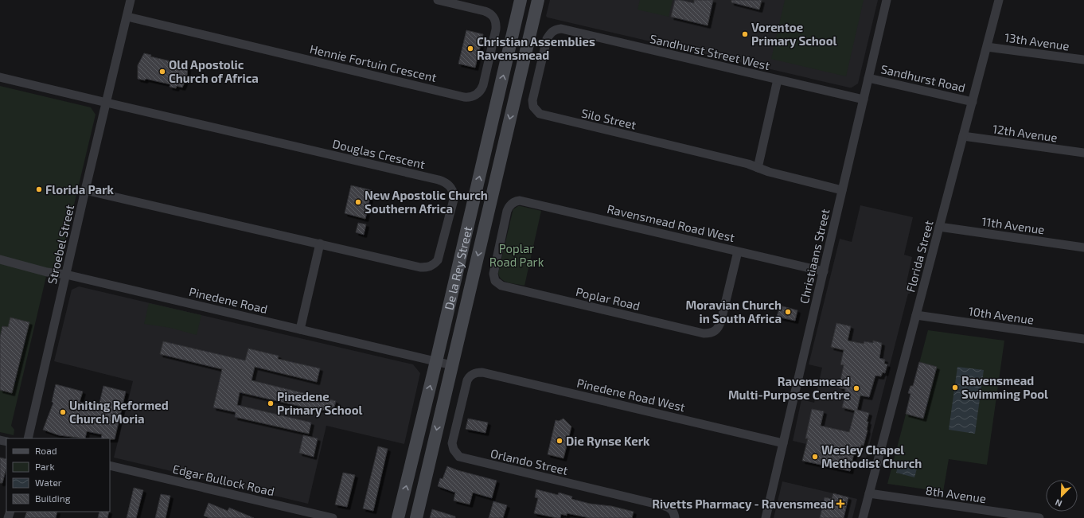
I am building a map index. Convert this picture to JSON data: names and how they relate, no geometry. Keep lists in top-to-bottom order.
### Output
{
  "streets": {
    "main road": ["De la Rey Street"],
    "street": [
      "13th Avenue",
      "Sandhurst Street West",
      "Hennie Fortuin Crescent",
      "Sandhurst Road",
      "Silo Street",
      "12th Avenue",
      "Douglas Crescent",
      "Ravensmead Road West",
      "11th Avenue",
      "Stroebel Street",
      "Christiaans Street",
      "Florida Street",
      "Poplar Road",
      "Pinedene Road",
      "10th Avenue",
      "Pinedene Road West",
      "Orlando Street",
      "Edgar Bullock Road",
      "8th Avenue"
    ]
  },
  "crossings": [
    ["13th Avenue", "Florida Street"],
    ["Sandhurst Street West", "Silo Street"],
    ["Sandhurst Street West", "Christiaans Street"],
    ["Hennie Fortuin Crescent", "Stroebel Street"],
    ["Sandhurst Road", "Christiaans Street"],
    ["Sandhurst Road", "Florida Street"],
    ["Silo Street", "Christiaans Street"],
    ["12th Avenue", "Florida Street"],
    ["Douglas Crescent", "Stroebel Street"],
    ["Ravensmead Road West", "Christiaans Street"],
    ["Ravensmead Road West", "Poplar Road"],
    ["11th Avenue", "Florida Street"],
    ["Stroebel Street", "Pinedene Road"],
    ["Christiaans Street", "Pinedene Road West"],
    ["Florida Street", "10th Avenue"],
    ["Florida Street", "8th Avenue"],
    ["De la Rey Street", "Pinedene Road"],
    ["Pinedene Road West", "Orlando Street"]
  ],
  "parks": ["Poplar Road Park"],
  "places": {
    "other": [
      "Vorentoe Primary School",
      "Christian Assemblies Ravensmead",
      "Old Apostolic Church of Africa",
      "Florida Park",
      "New Apostolic Church Southern Africa",
      "Moravian Church in South Africa",
      "Ravensmead Swimming Pool",
      "Ravensmead Multi-Purpose Centre",
      "Pinedene Primary School",
      "Uniting Reformed Church Moria",
      "Die Rynse Kerk",
      "Wesley Chapel Methodist Church"
    ],
    "health": ["Rivetts Pharmacy - Ravensmead"]
  },
  "legend": [
    "Road",
    "Park",
    "Water",
    "Building"
  ],
  "north": "bottom left"
}
